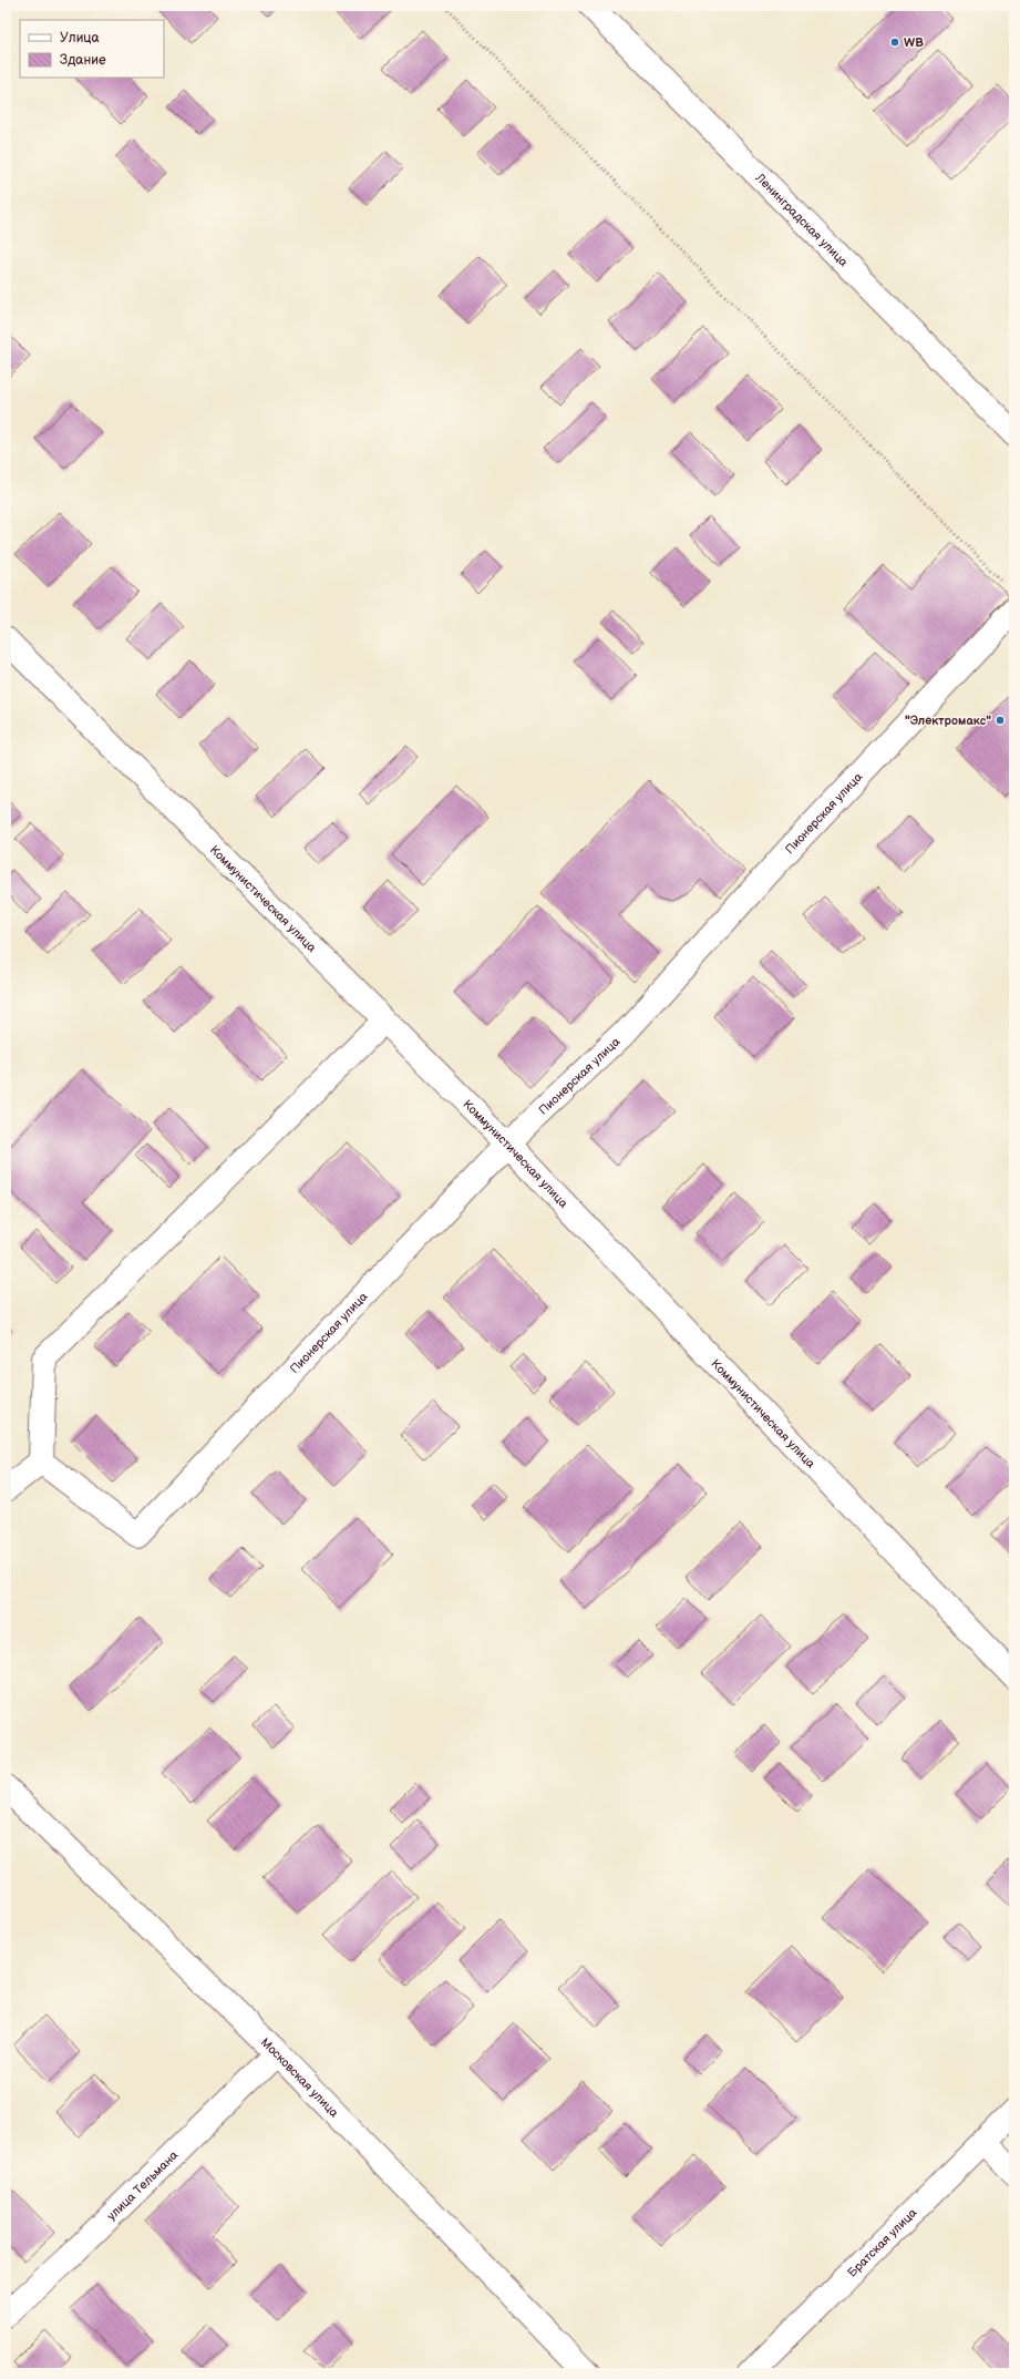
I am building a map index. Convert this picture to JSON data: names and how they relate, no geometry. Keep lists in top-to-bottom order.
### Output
{
  "streets": {
    "street": [
      "Ленинградская улица",
      "Пионерская улица",
      "Коммунистическая улица",
      "Московская улица",
      "улица Тельмана",
      "Братская улица"
    ]
  },
  "crossings": [
    ["Пионерская улица", "Коммунистическая улица"],
    ["Московская улица", "улица Тельмана"]
  ],
  "places": ["WB", "\"Электромакс\""],
  "legend": ["Улица", "Здание"]
}
